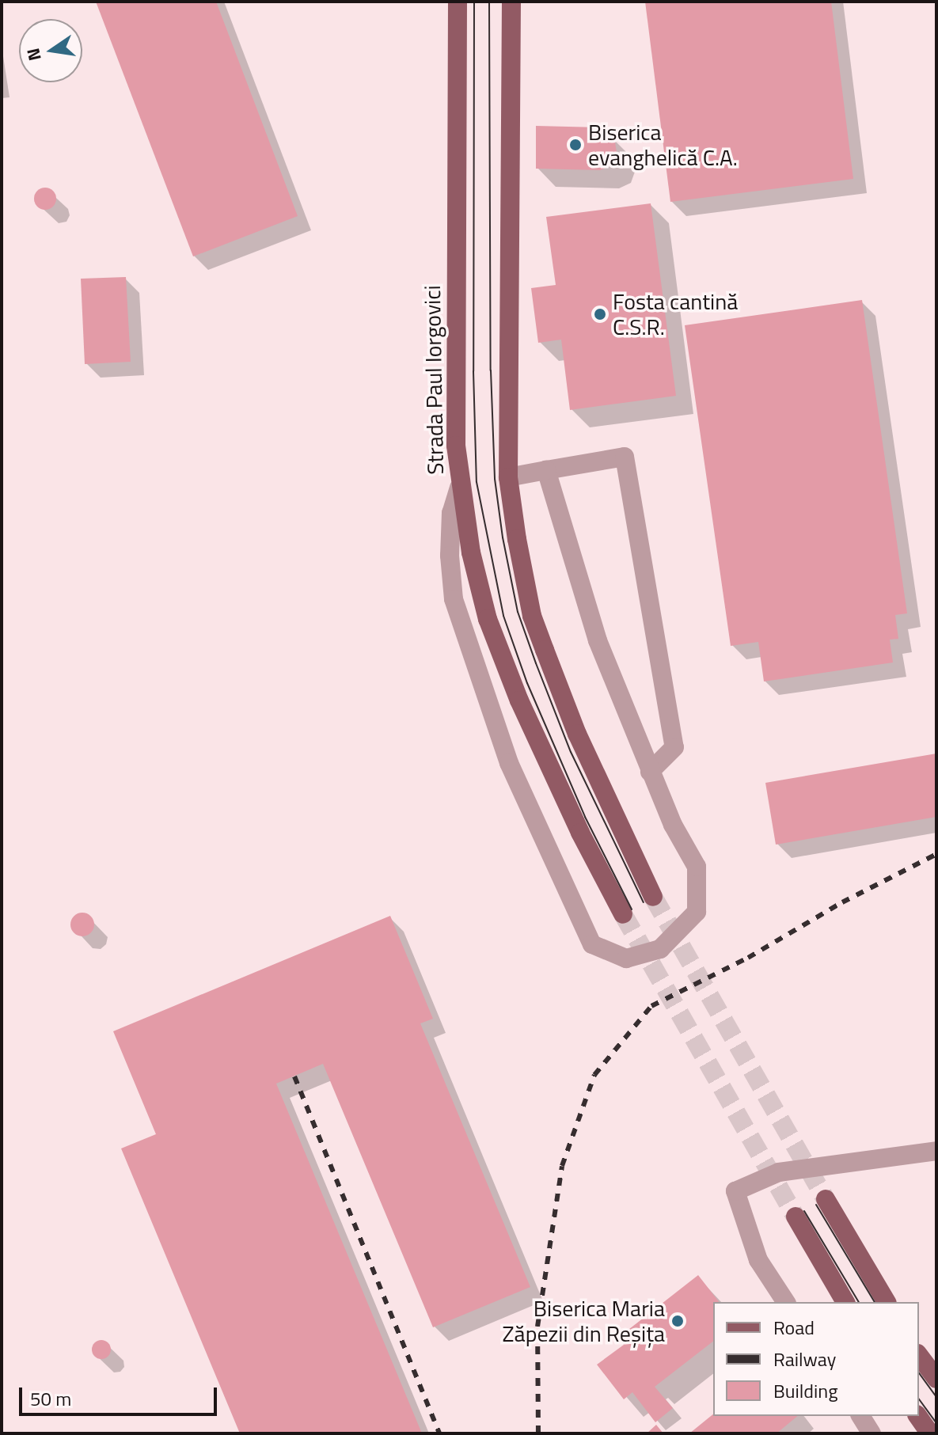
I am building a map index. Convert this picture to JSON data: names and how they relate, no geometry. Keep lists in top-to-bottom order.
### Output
{
  "streets": {
    "main road": ["Strada Paul Iorgovici"]
  },
  "places": ["Biserica evanghelică C.A.", "Fosta cantină C.S.R.", "Biserica Maria Zăpezii din Reșița"],
  "legend": ["Road", "Railway", "Building"],
  "scale_bar": "50 m",
  "north": "left"
}
